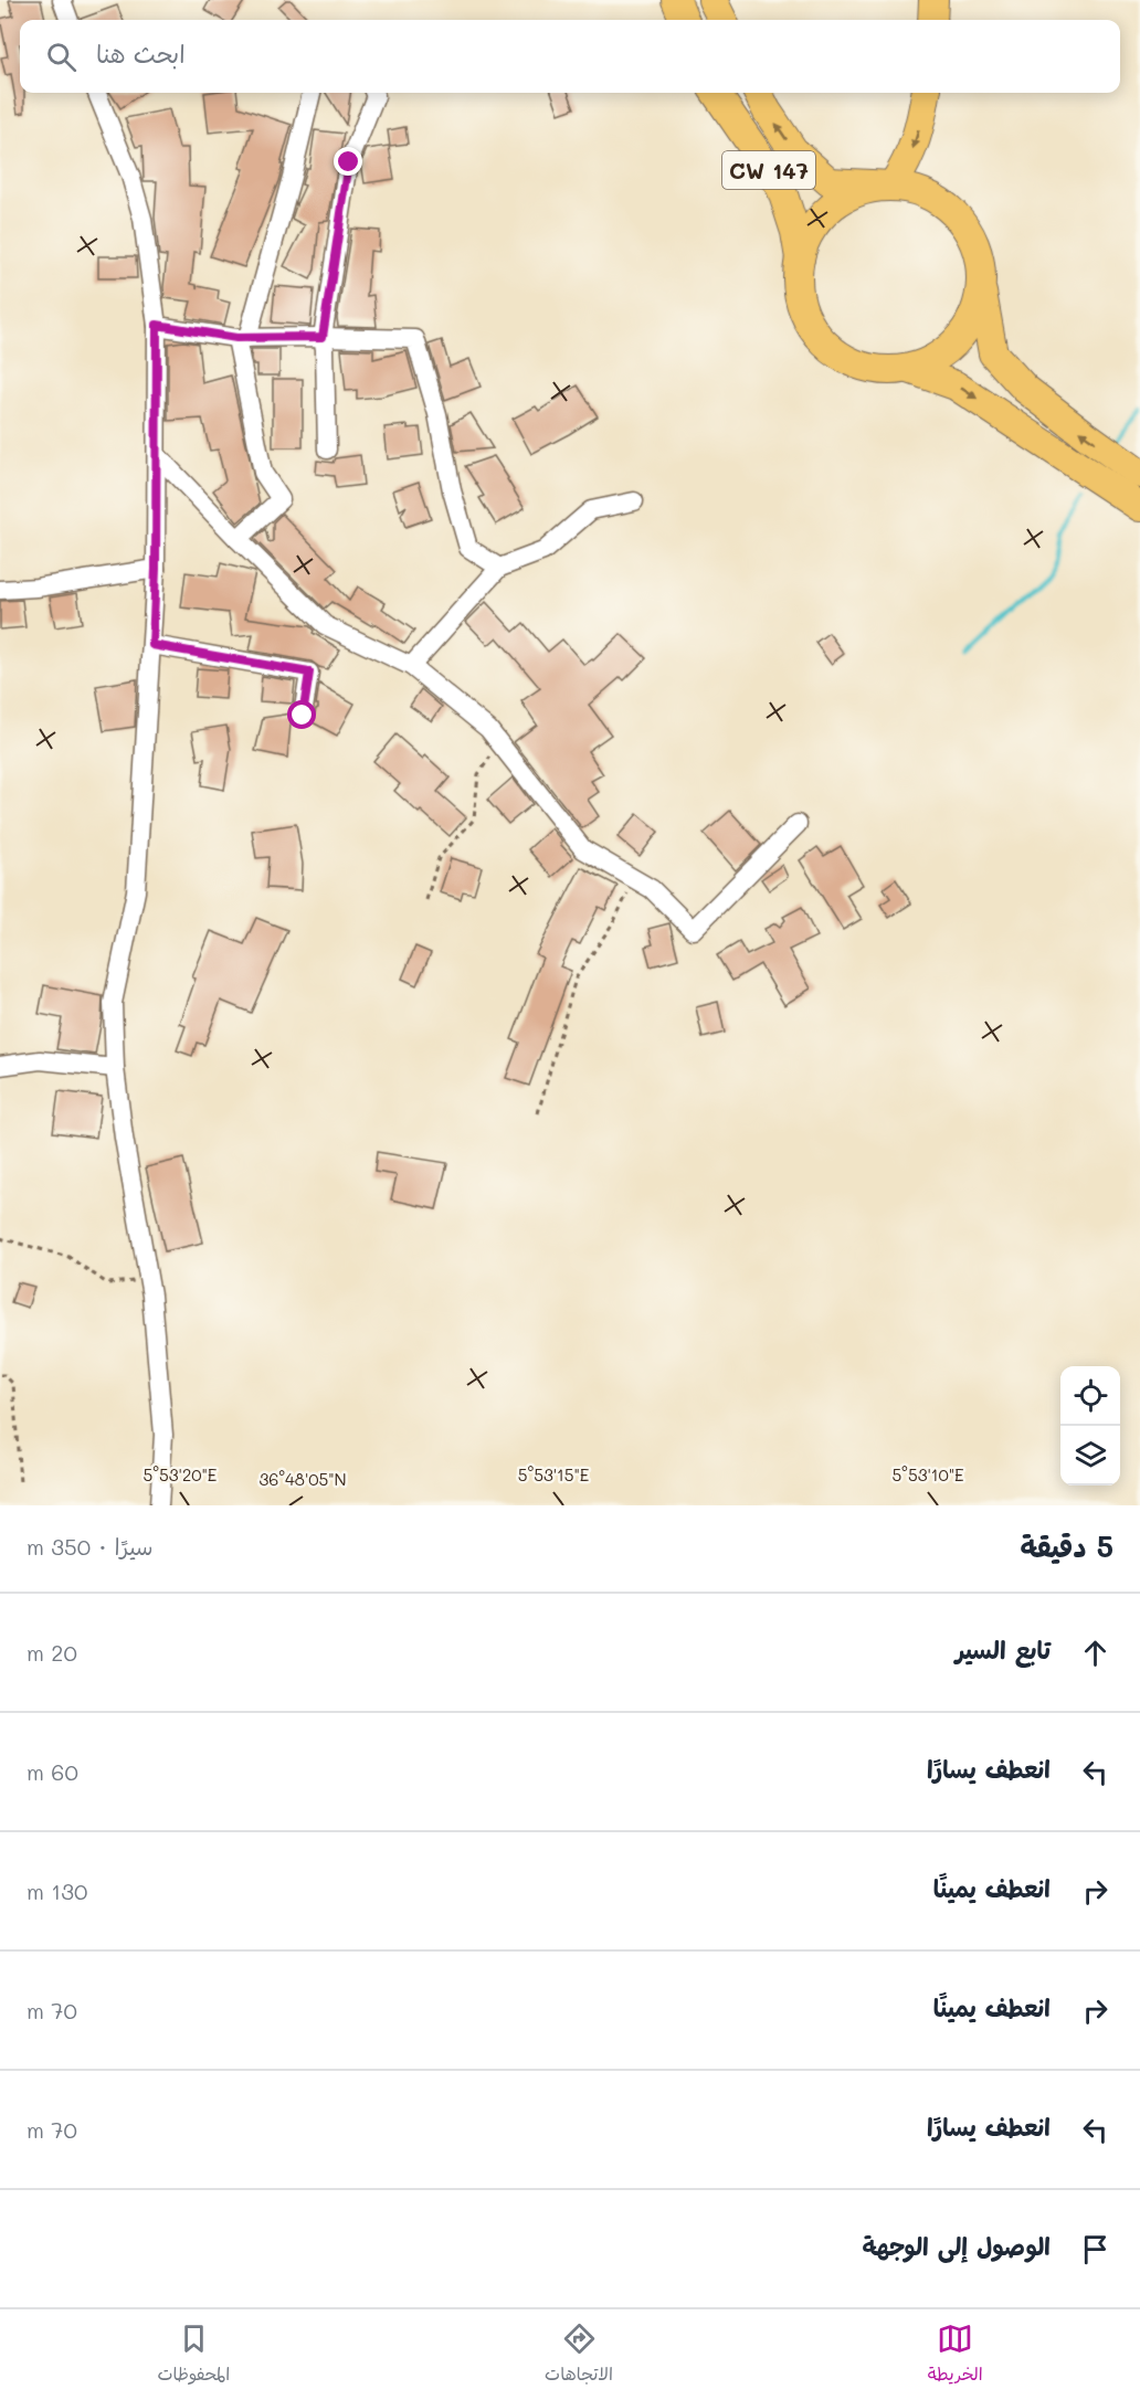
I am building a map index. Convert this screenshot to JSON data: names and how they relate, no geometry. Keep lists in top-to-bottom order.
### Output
{
  "streets": {
    "highway": ["CW 147"]
  },
  "page": {
    "search": "ابحث هنا",
    "heading": ["5 دقيقة", "سيرًا · 350 m"],
    "list": [
      ["تابع السير", "20 m"],
      ["انعطف يسارًا", "60 m"],
      ["انعطف يمينًا", "130 m"],
      ["انعطف يمينًا", "70 m"],
      ["انعطف يسارًا", "70 m"],
      "الوصول إلى الوجهة"
    ],
    "nav": ["الخريطة", "الاتجاهات", "المحفوظات"]
  },
  "coordinates": [
    "5°53'20\"E",
    "5°53'15\"E",
    "5°53'10\"E",
    "36°48'05\"N"
  ]
}
